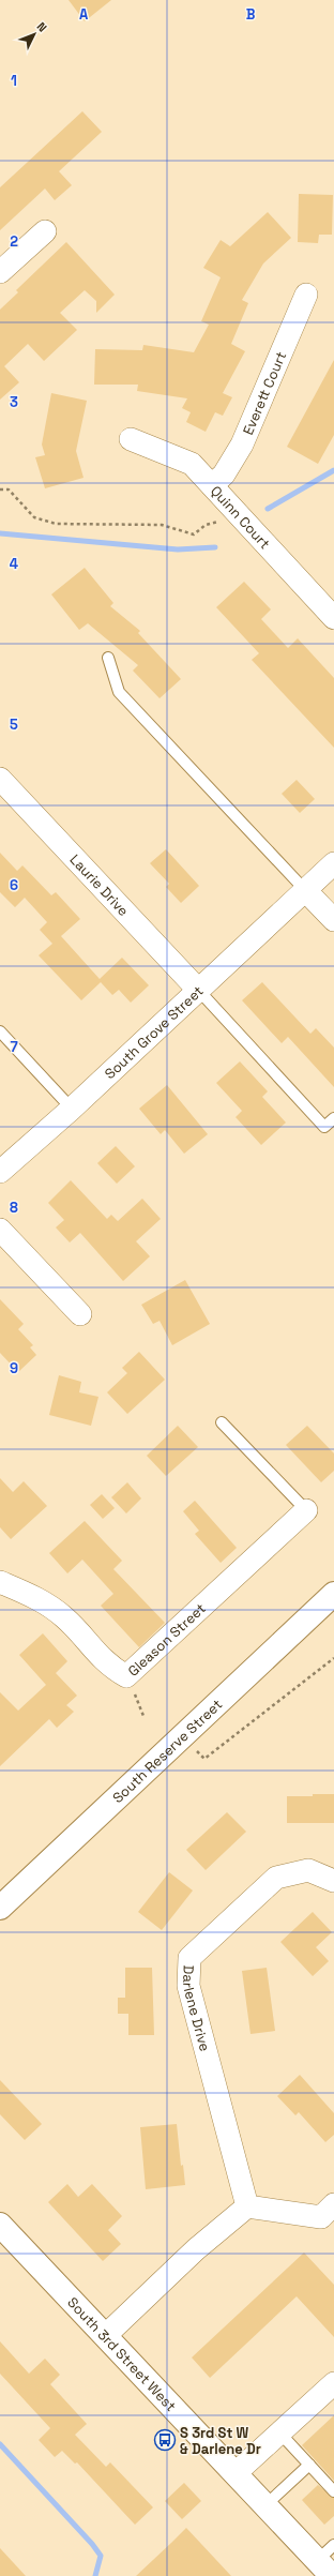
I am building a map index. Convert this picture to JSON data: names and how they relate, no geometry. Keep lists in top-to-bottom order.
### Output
{
  "streets": {
    "main road": ["South Reserve Street", "South 3rd Street West"],
    "street": [
      "Everett Court",
      "Quinn Court",
      "Laurie Drive",
      "South Grove Street",
      "Gleason Street",
      "Darlene Drive"
    ]
  },
  "crossings": [
    ["Everett Court", "Quinn Court"],
    ["Laurie Drive", "South Grove Street"]
  ],
  "places": {
    "bus stop": ["S 3rd St W & Darlene Dr"]
  },
  "north": "top right",
  "grid": {
    "columns": ["A", "B"],
    "rows": [
      "1",
      "2",
      "3",
      "4",
      "5",
      "6",
      "7",
      "8",
      "9"
    ]
  }
}
